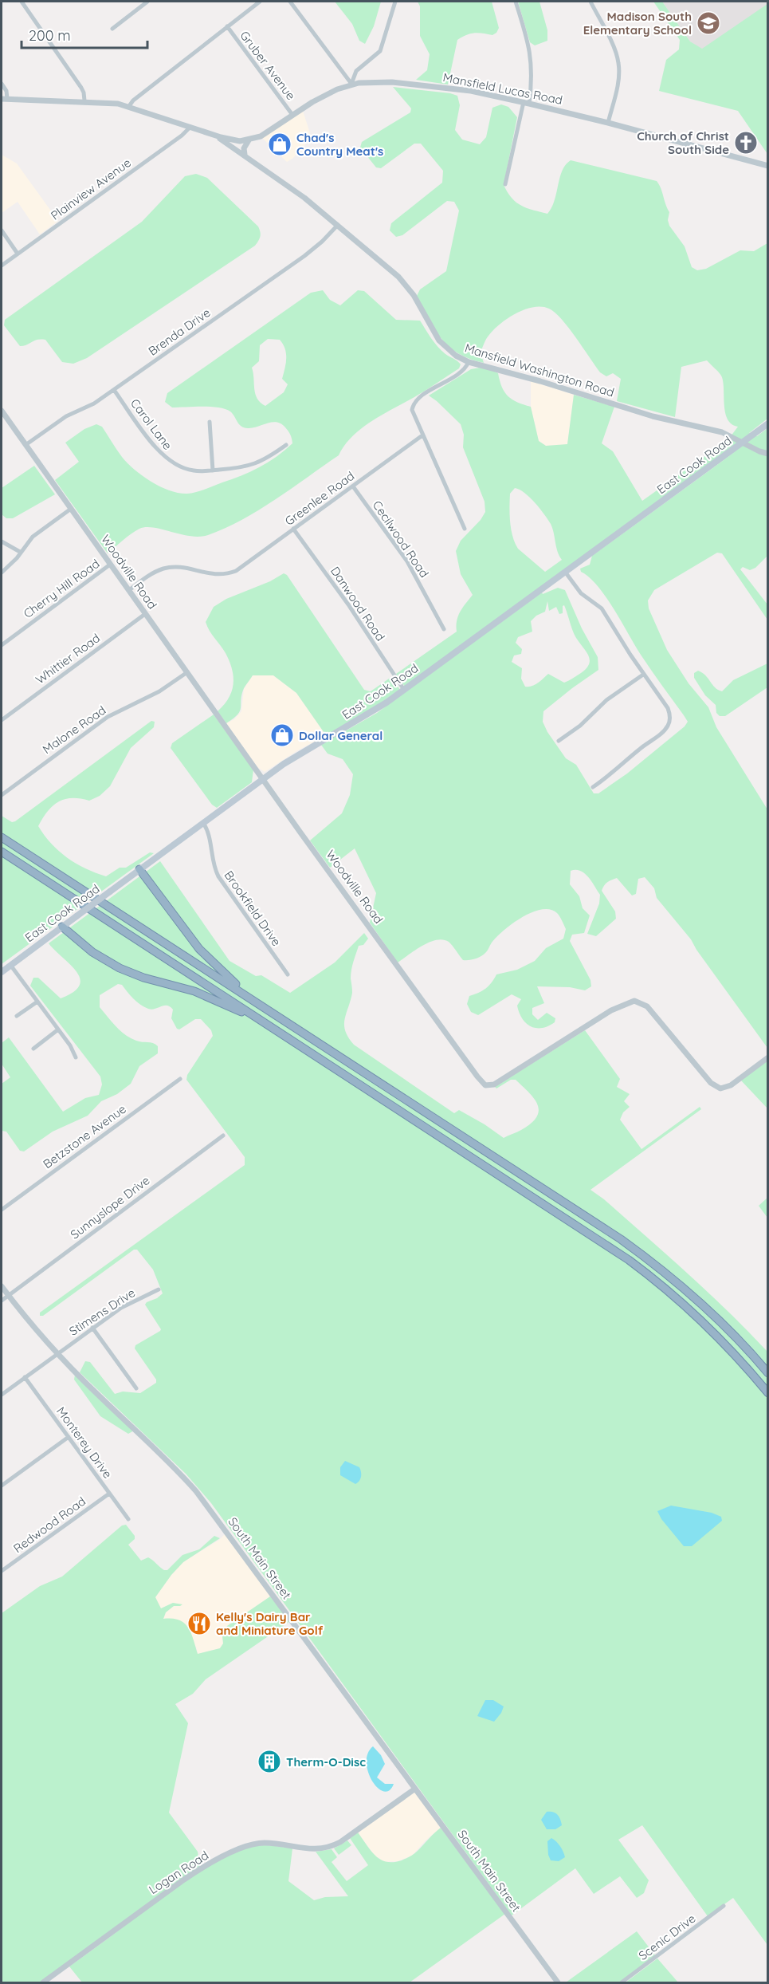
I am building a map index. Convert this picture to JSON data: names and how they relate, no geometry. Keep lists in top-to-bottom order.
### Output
{
  "streets": {
    "main road": ["East Cook Road"],
    "street": [
      "Gruber Avenue",
      "Mansfield Lucas Road",
      "Plainview Avenue",
      "Brenda Drive",
      "Mansfield Washington Road",
      "Carol Lane",
      "Greenlee Road",
      "Cecilwood Road",
      "Woodville Road",
      "Cherry Hill Road",
      "Danwood Road",
      "Whittier Road",
      "Malone Road",
      "Brookfield Drive",
      "Betzstone Avenue",
      "Sunnyslope Drive",
      "Stimens Drive",
      "Monterey Drive",
      "Redwood Road",
      "South Main Street",
      "Logan Road",
      "Scenic Drive"
    ]
  },
  "crossings": [
    ["Gruber Avenue", "Mansfield Lucas Road"],
    ["Mansfield Lucas Road", "Mansfield Washington Road"],
    ["Brenda Drive", "Mansfield Washington Road"],
    ["Brenda Drive", "Carol Lane"],
    ["Brenda Drive", "Woodville Road"],
    ["Mansfield Washington Road", "East Cook Road"],
    ["East Cook Road", "Woodville Road"],
    ["East Cook Road", "Danwood Road"],
    ["East Cook Road", "Brookfield Drive"],
    ["Greenlee Road", "Cecilwood Road"],
    ["Greenlee Road", "Woodville Road"],
    ["Greenlee Road", "Danwood Road"],
    ["Woodville Road", "Cherry Hill Road"],
    ["Woodville Road", "Whittier Road"],
    ["Woodville Road", "Malone Road"],
    ["Sunnyslope Drive", "South Main Street"],
    ["Stimens Drive", "Monterey Drive"],
    ["Stimens Drive", "South Main Street"],
    ["Monterey Drive", "Redwood Road"],
    ["South Main Street", "Logan Road"]
  ],
  "places": {
    "school or university": ["Madison South Elementary School"],
    "church": ["Church of Christ South Side"],
    "shop": ["Chad's Country Meat's", "Dollar General"],
    "restaurant": ["Kelly's Dairy Bar and Miniature Golf"],
    "building": ["Therm-O-Disc"]
  },
  "scale_bar": "200 m"
}
